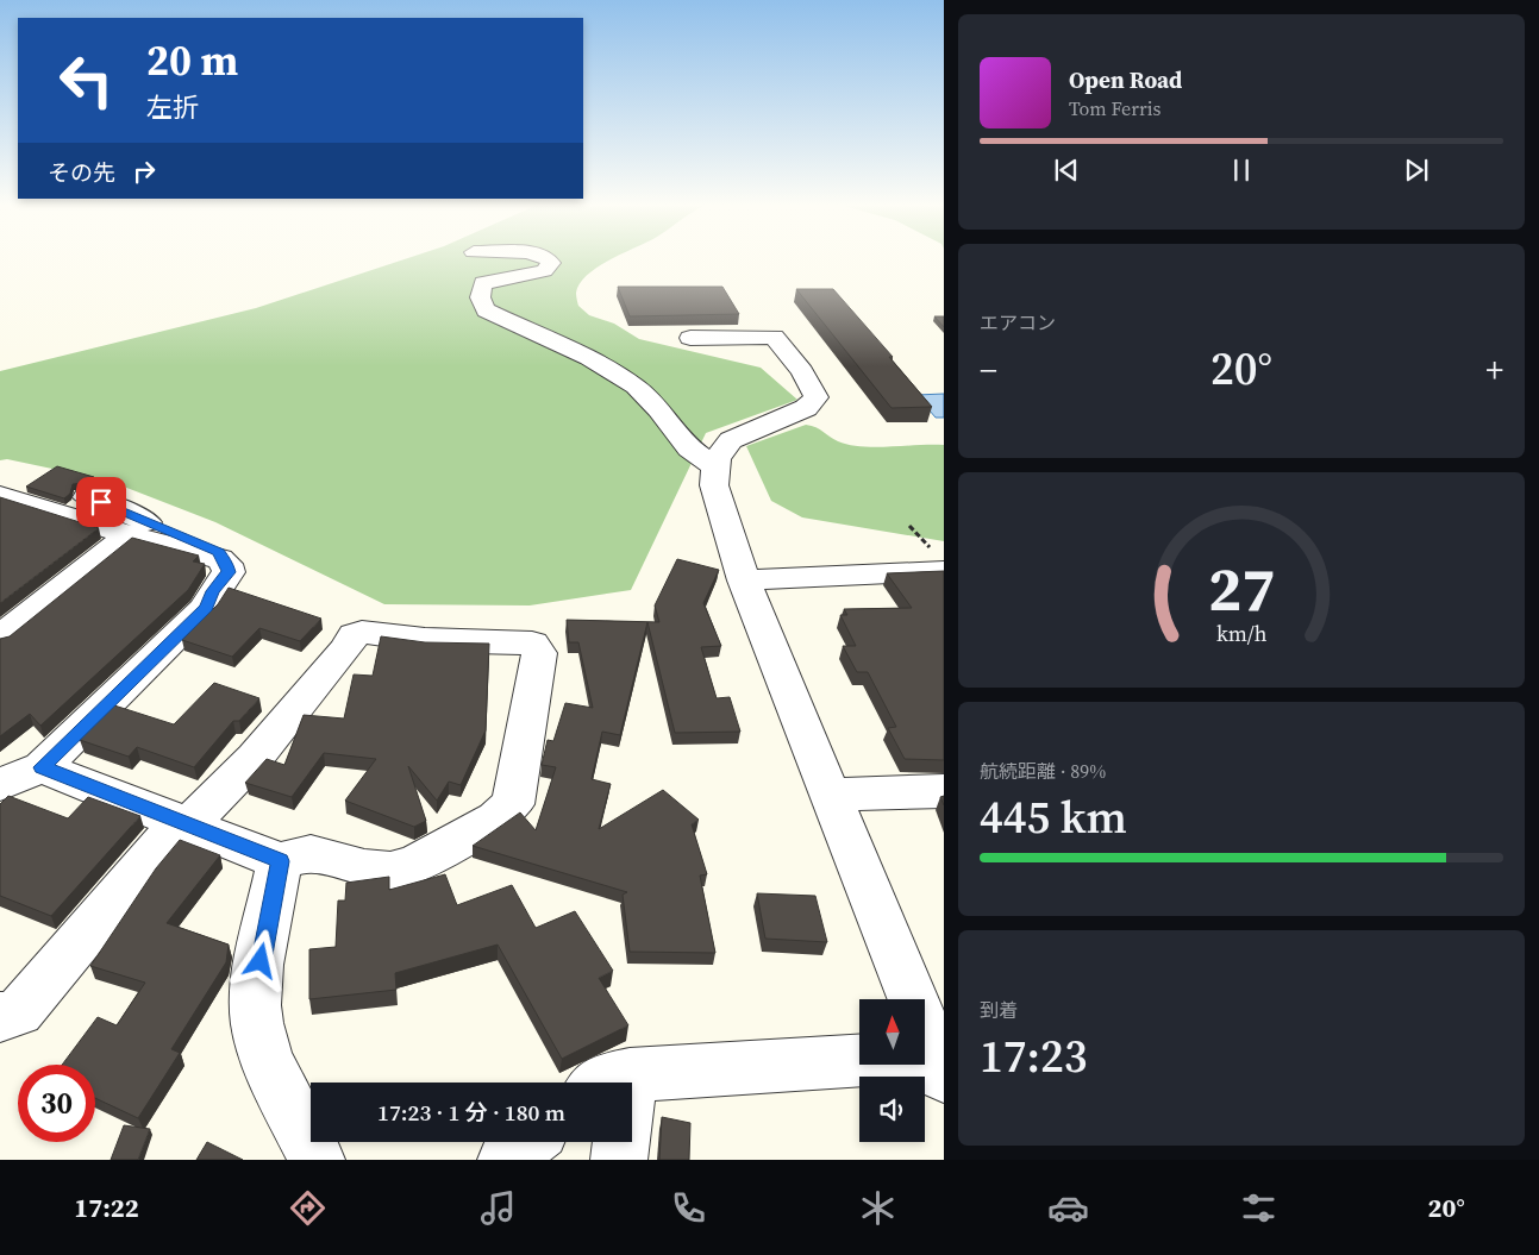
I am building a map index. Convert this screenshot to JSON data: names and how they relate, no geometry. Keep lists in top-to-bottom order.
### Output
{
  "north": "top",
  "page": {
    "turn": ["20 m", "左折"],
    "song": ["Open Road", "Tom Ferris"],
    "then": "その先",
    "tile": [
      "エアコン",
      ["航続距離 · 89%", "445 km"],
      ["到着", "17:23"]
    ],
    "heat": ["−", "20°", "+"],
    "limit": "30",
    "trip": "17:23 · 1 分 · 180 m",
    "tabs": ["17:22", "20°"],
    "gauge": ["27", "km/h"]
  }
}
